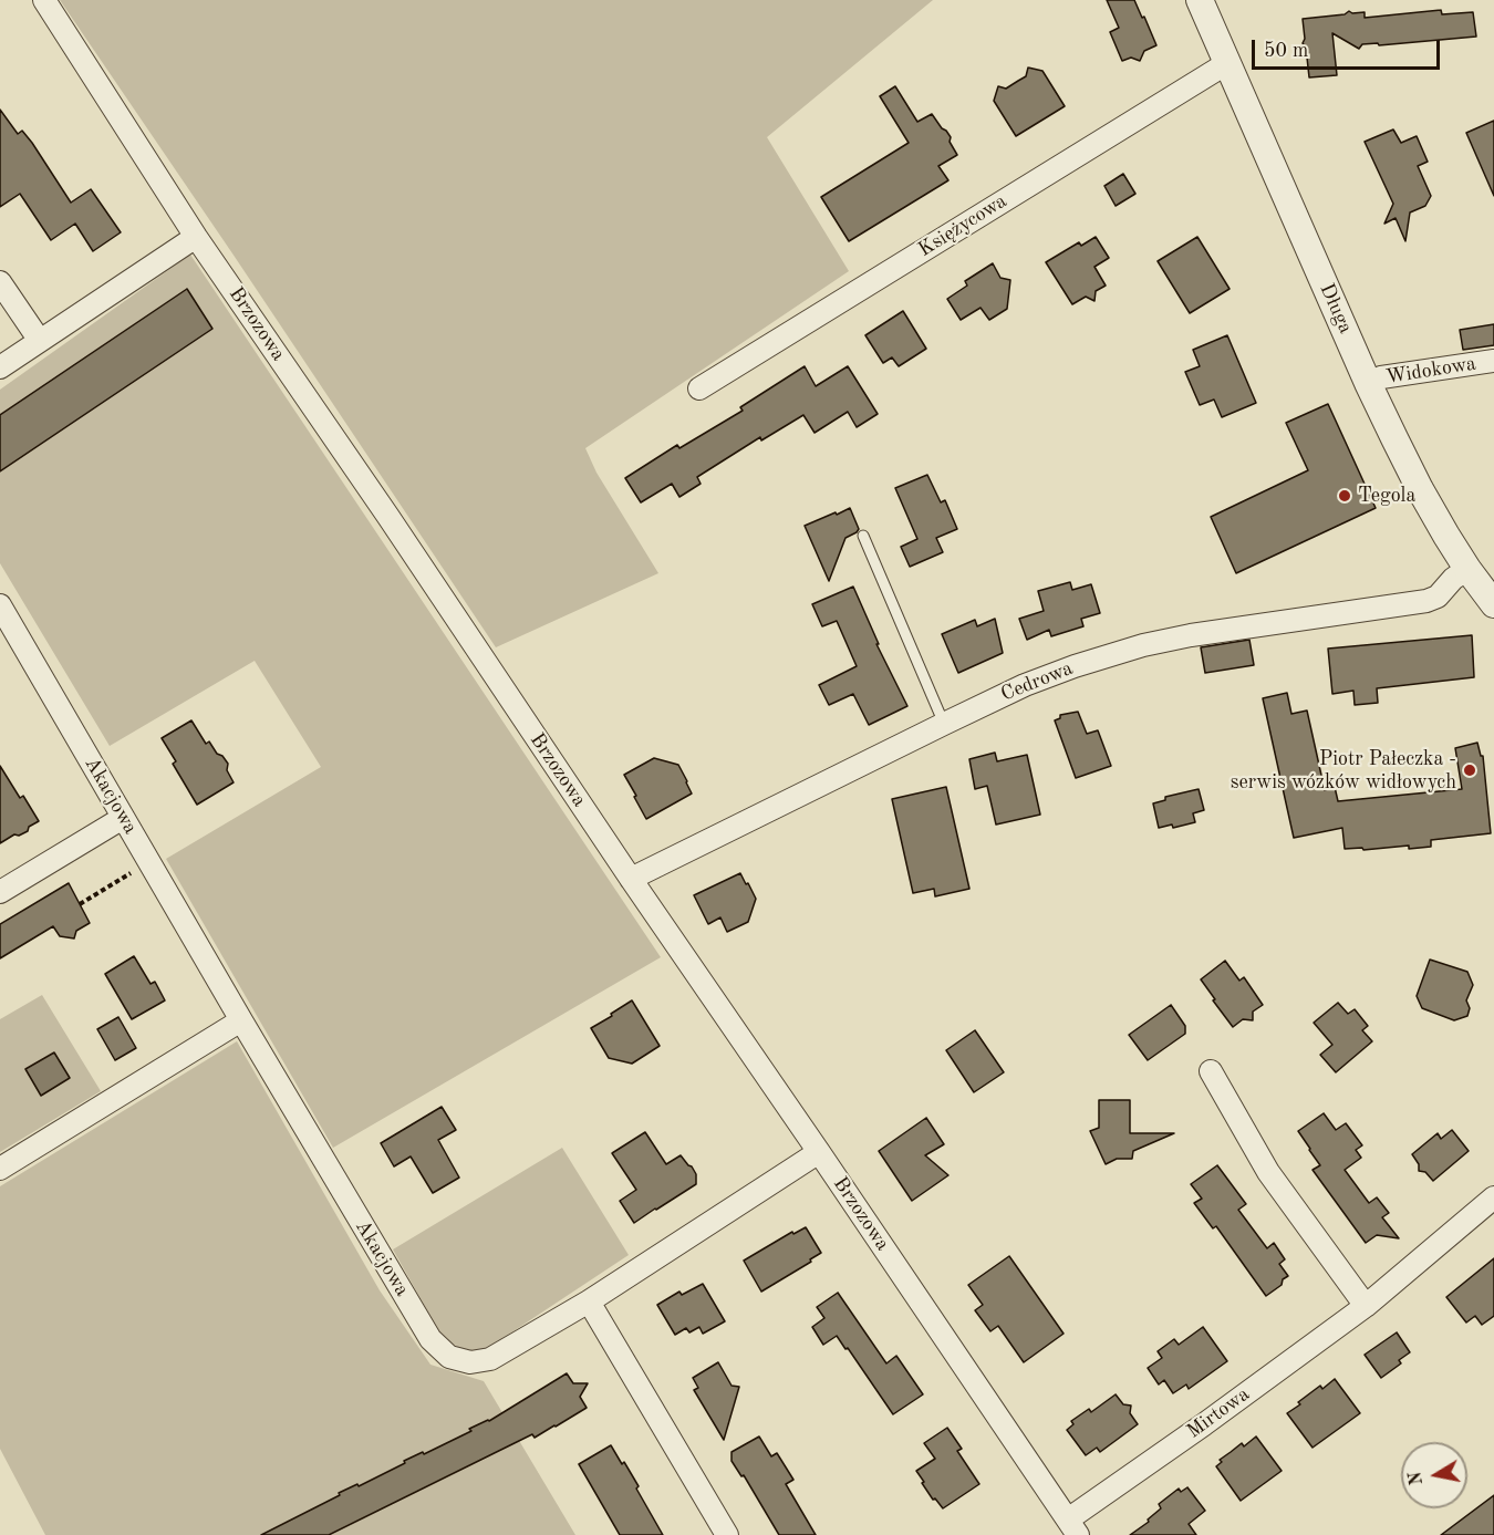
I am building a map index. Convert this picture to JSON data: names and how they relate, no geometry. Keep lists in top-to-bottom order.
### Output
{
  "streets": {
    "street": [
      "Księżycowa",
      "Długa",
      "Brzozowa",
      "Widokowa",
      "Cedrowa",
      "Akacjowa",
      "Mirtowa"
    ]
  },
  "crossings": [
    ["Księżycowa", "Długa"],
    ["Długa", "Widokowa"],
    ["Długa", "Cedrowa"],
    ["Brzozowa", "Cedrowa"],
    ["Brzozowa", "Akacjowa"],
    ["Brzozowa", "Mirtowa"]
  ],
  "places": ["Tegola", "Piotr Pałeczka - serwis wózków widłowych"],
  "scale_bar": "50 m",
  "north": "left"
}
